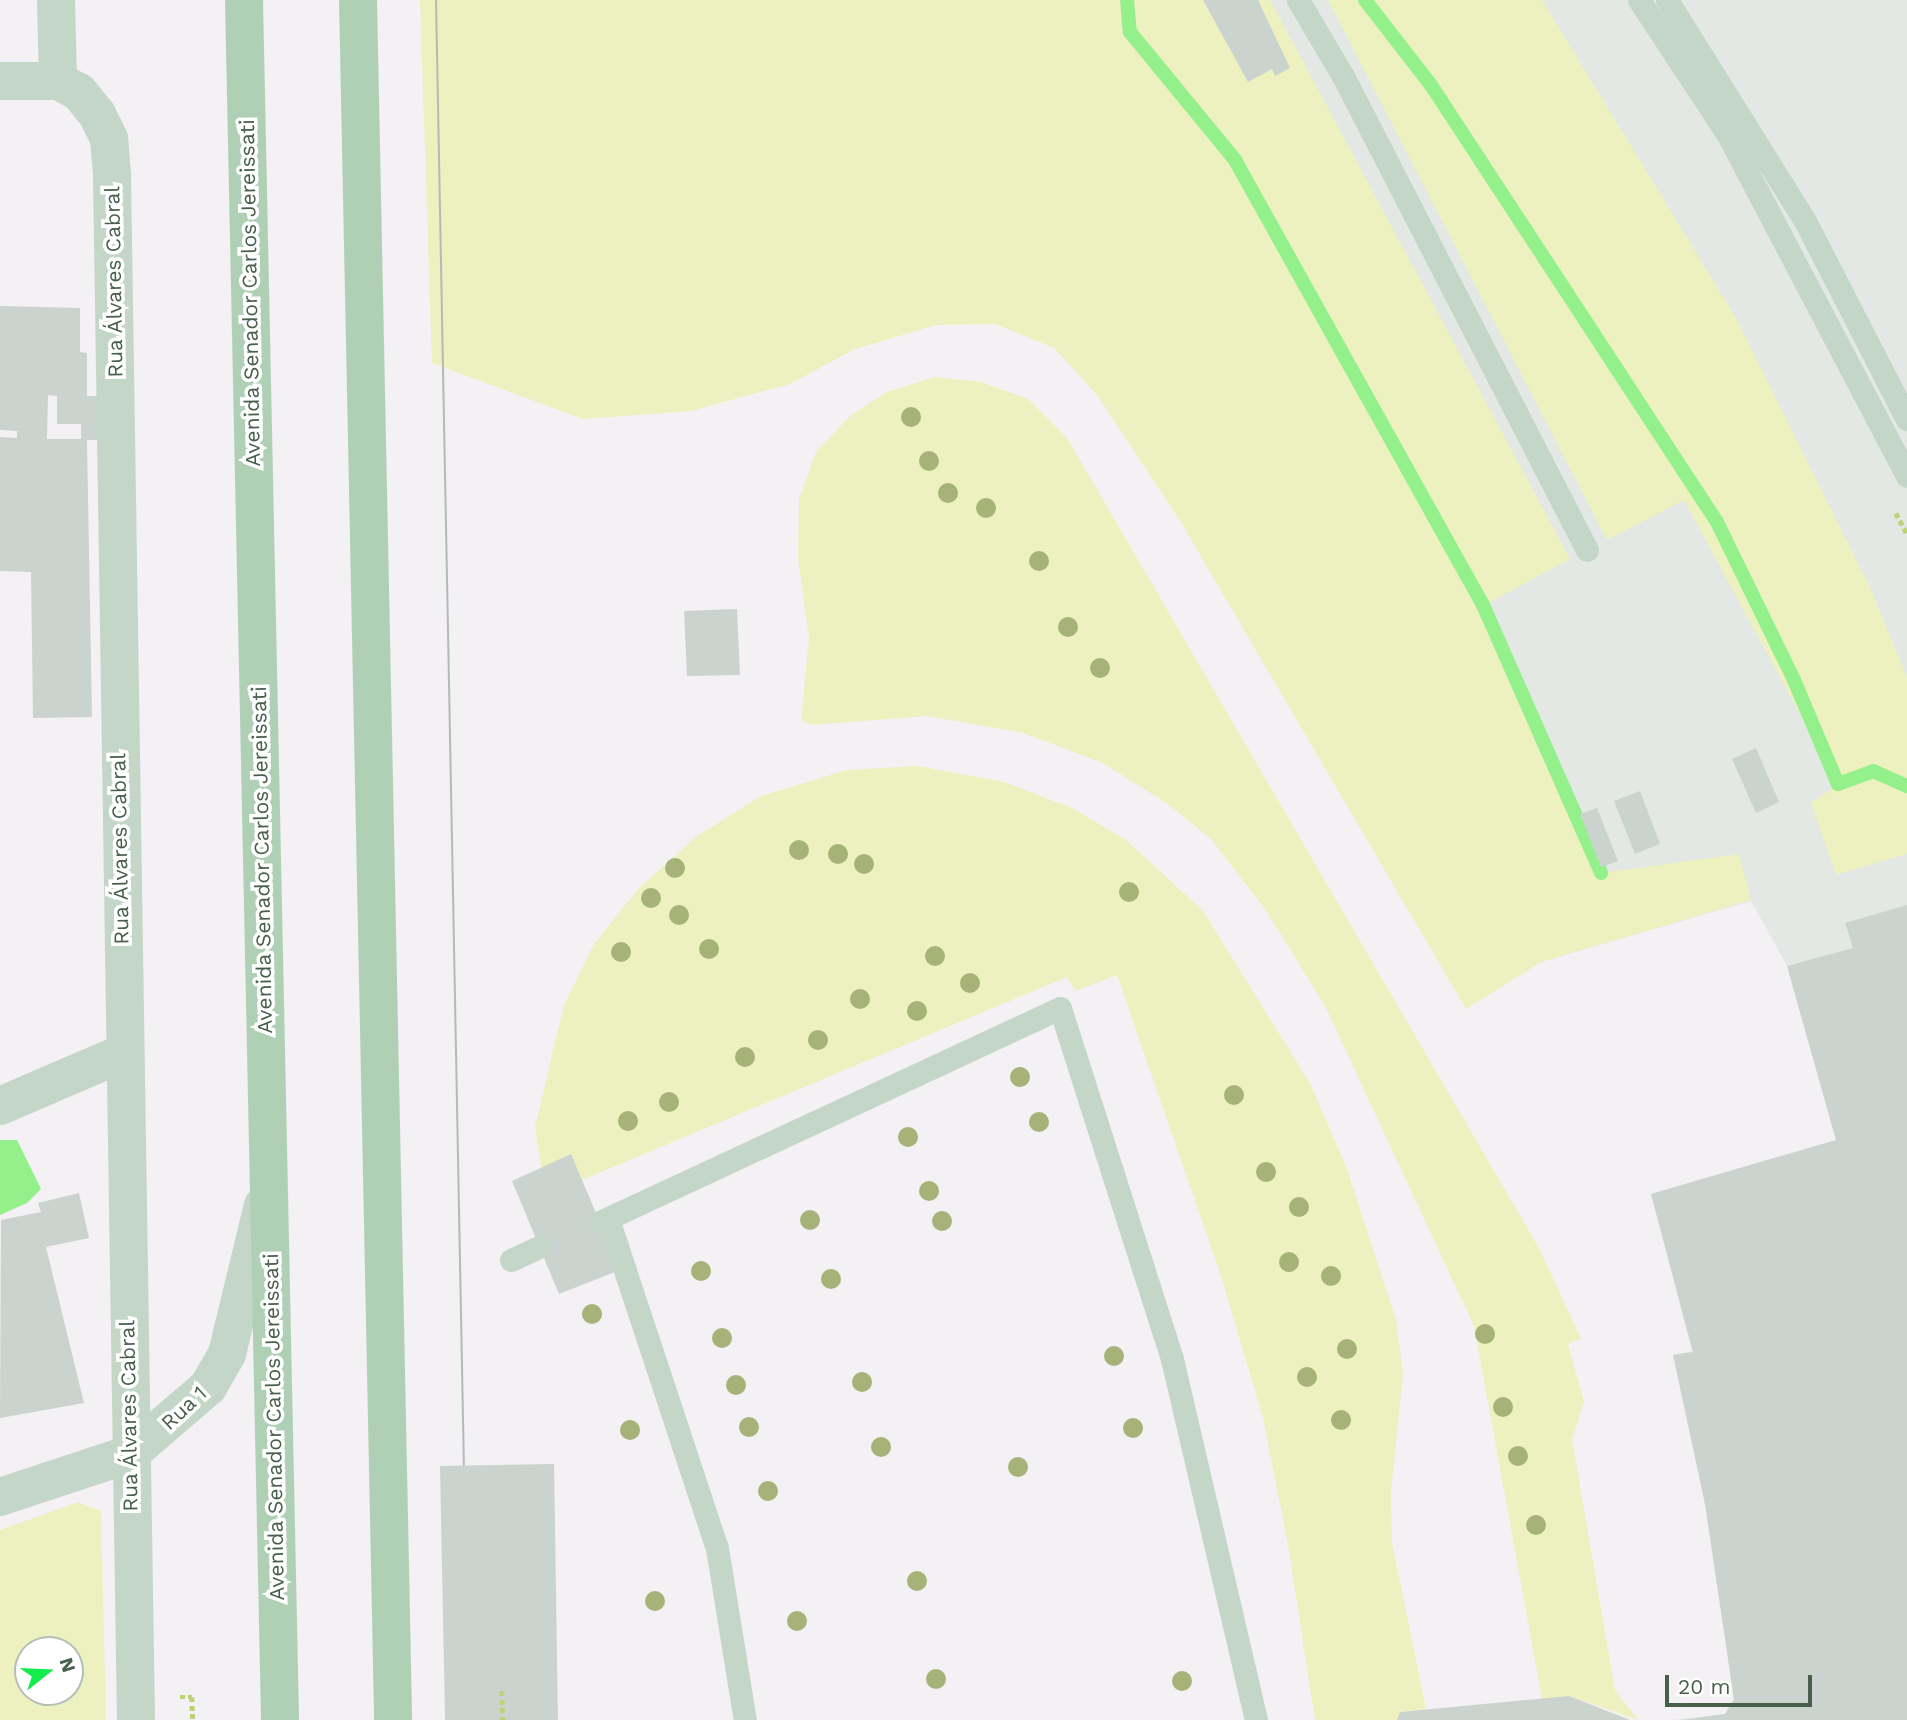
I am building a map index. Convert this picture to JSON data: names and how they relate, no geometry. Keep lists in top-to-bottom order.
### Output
{
  "streets": {
    "main road": ["Avenida Senador Carlos Jereissati"],
    "street": ["Rua Álvares Cabral", "Rua 1"]
  },
  "crossings": [
    ["Rua Álvares Cabral", "Rua 1"],
    ["Avenida Senador Carlos Jereissati", "Rua 1"]
  ],
  "scale_bar": "20 m",
  "north": "right"
}
